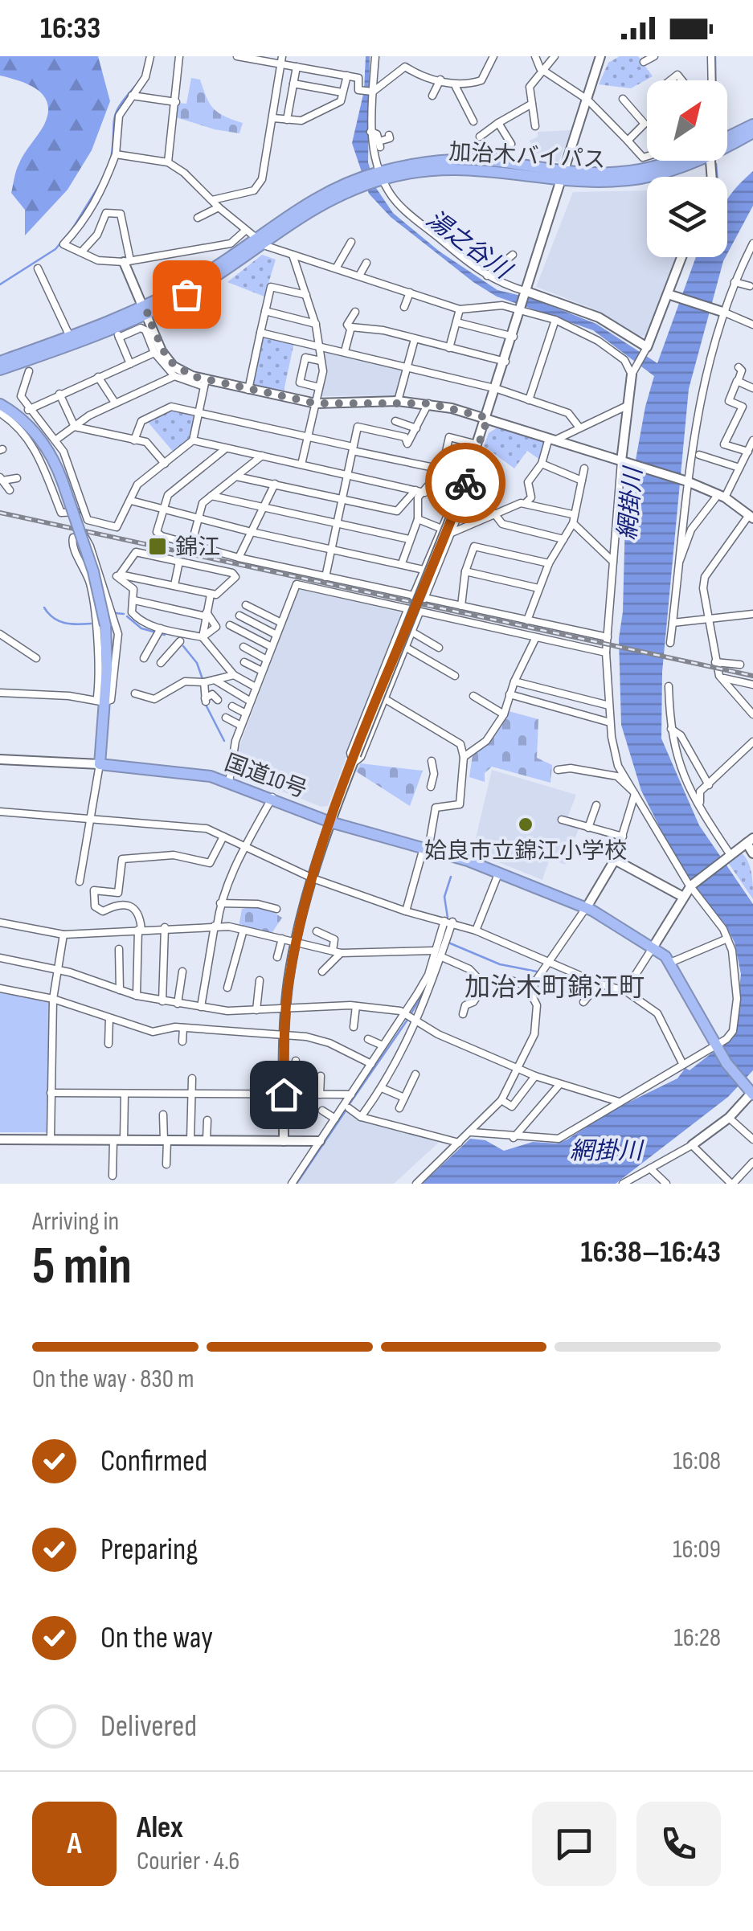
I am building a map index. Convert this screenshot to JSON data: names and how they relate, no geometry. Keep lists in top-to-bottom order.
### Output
{
  "streets": {
    "highway": ["加治木バイパス", "国道10号"]
  },
  "districts": ["加治木町錦江町"],
  "water": ["湯之谷川", "網掛川"],
  "places": {
    "transit": ["錦江"],
    "other": ["姶良市立錦江小学校"]
  },
  "north": "top right",
  "page": {
    "status": "16:33",
    "heading": ["5 min", "Arriving in", "16:38–16:43"],
    "panel": ["Alex", "Courier · 4.6"],
    "bar": "On the way · 830 m",
    "list": [
      ["Confirmed", "16:08"],
      ["Preparing", "16:09"],
      ["On the way", "16:28"],
      "Delivered"
    ],
    "round": "A"
  }
}
